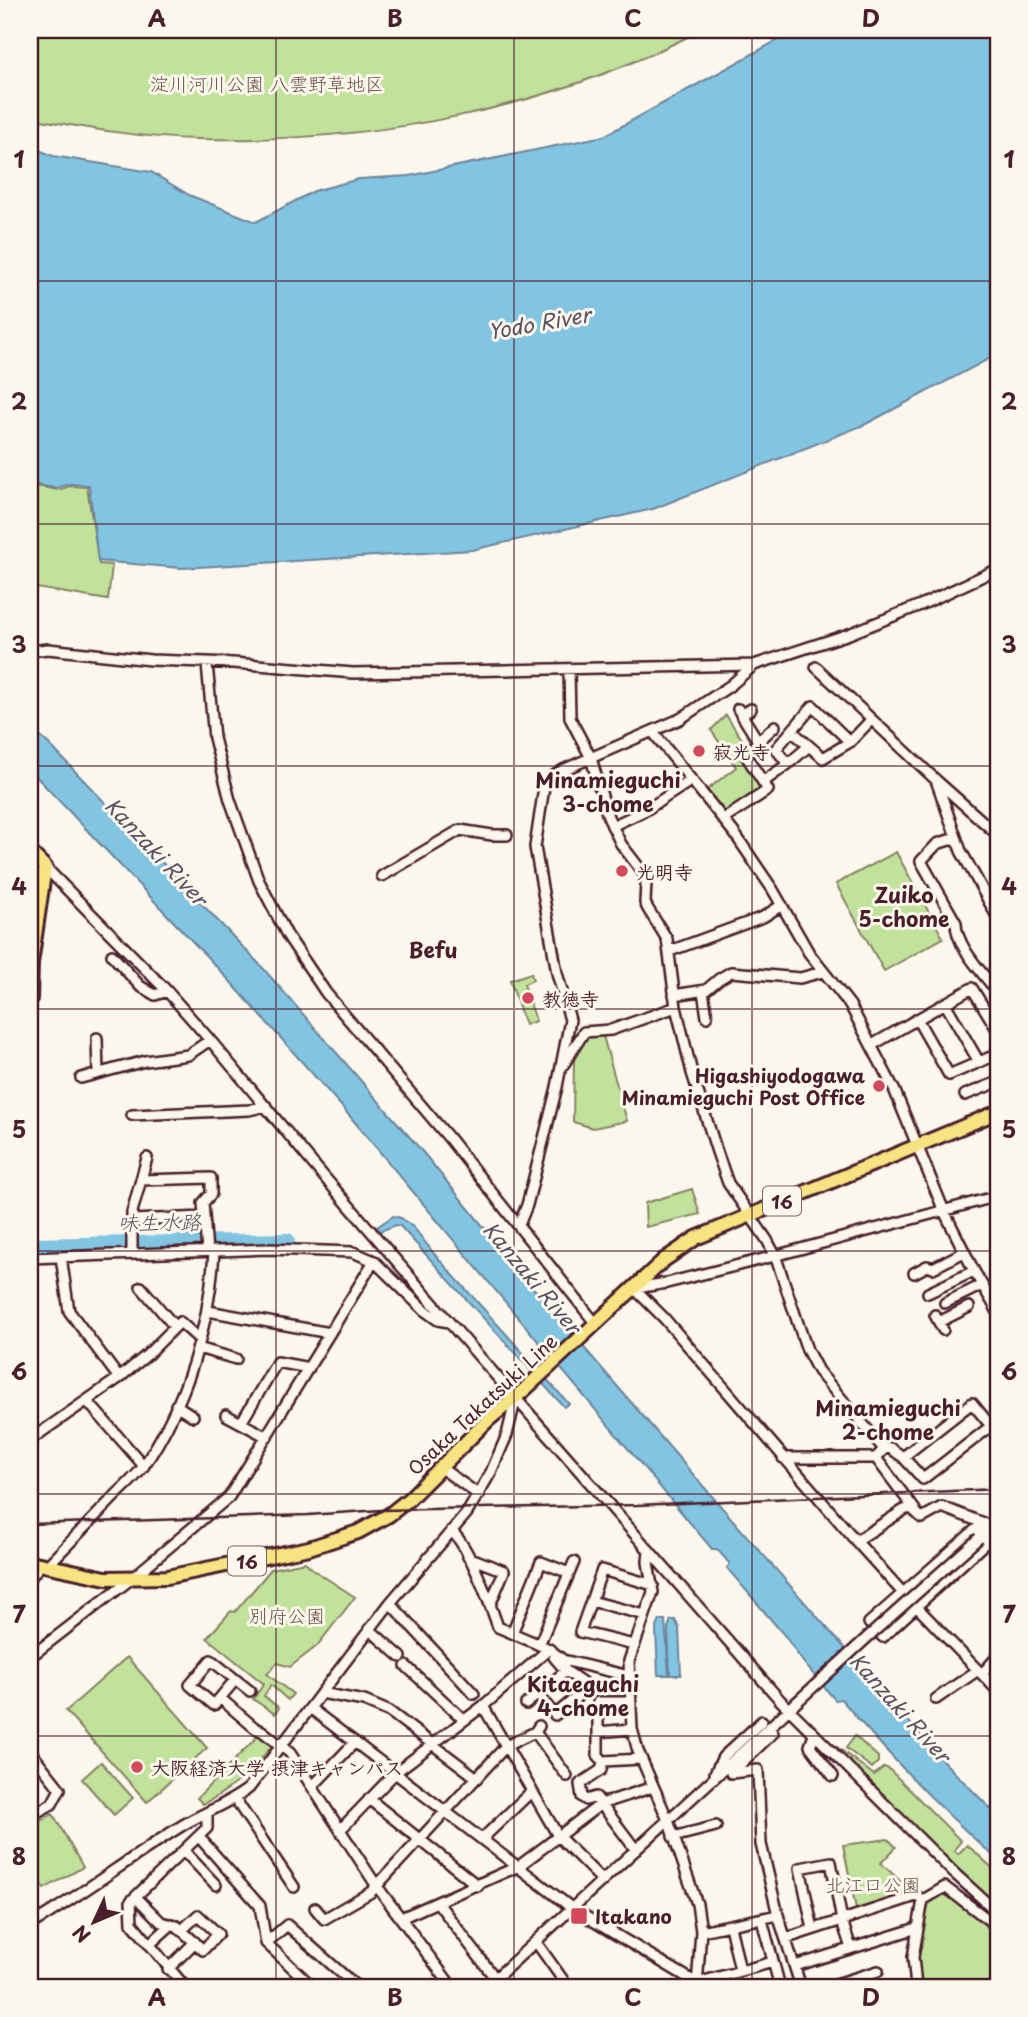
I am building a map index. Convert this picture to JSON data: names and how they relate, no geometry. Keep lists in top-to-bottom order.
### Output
{
  "streets": {
    "main road": ["16", "Osaka Takatsuki Line"]
  },
  "districts": [
    "Minamieguchi 3-chome",
    "Zuiko 5-chome",
    "Befu",
    "Minamieguchi 2-chome",
    "Kitaeguchi 4-chome"
  ],
  "water": ["Yodo River", "Kanzaki River", "味生水路"],
  "parks": ["淀川河川公園 八雲野草地区", "別府公園", "北江口公園"],
  "places": {
    "other": [
      "寂光寺",
      "光明寺",
      "教徳寺",
      "Higashiyodogawa Minamieguchi Post Office",
      "大阪経済大学 摂津キャンパス"
    ],
    "transit": ["Itakano"]
  },
  "north": "bottom left",
  "grid": {
    "columns": [
      "A",
      "B",
      "C",
      "D"
    ],
    "rows": [
      "1",
      "2",
      "3",
      "4",
      "5",
      "6",
      "7",
      "8"
    ]
  }
}
